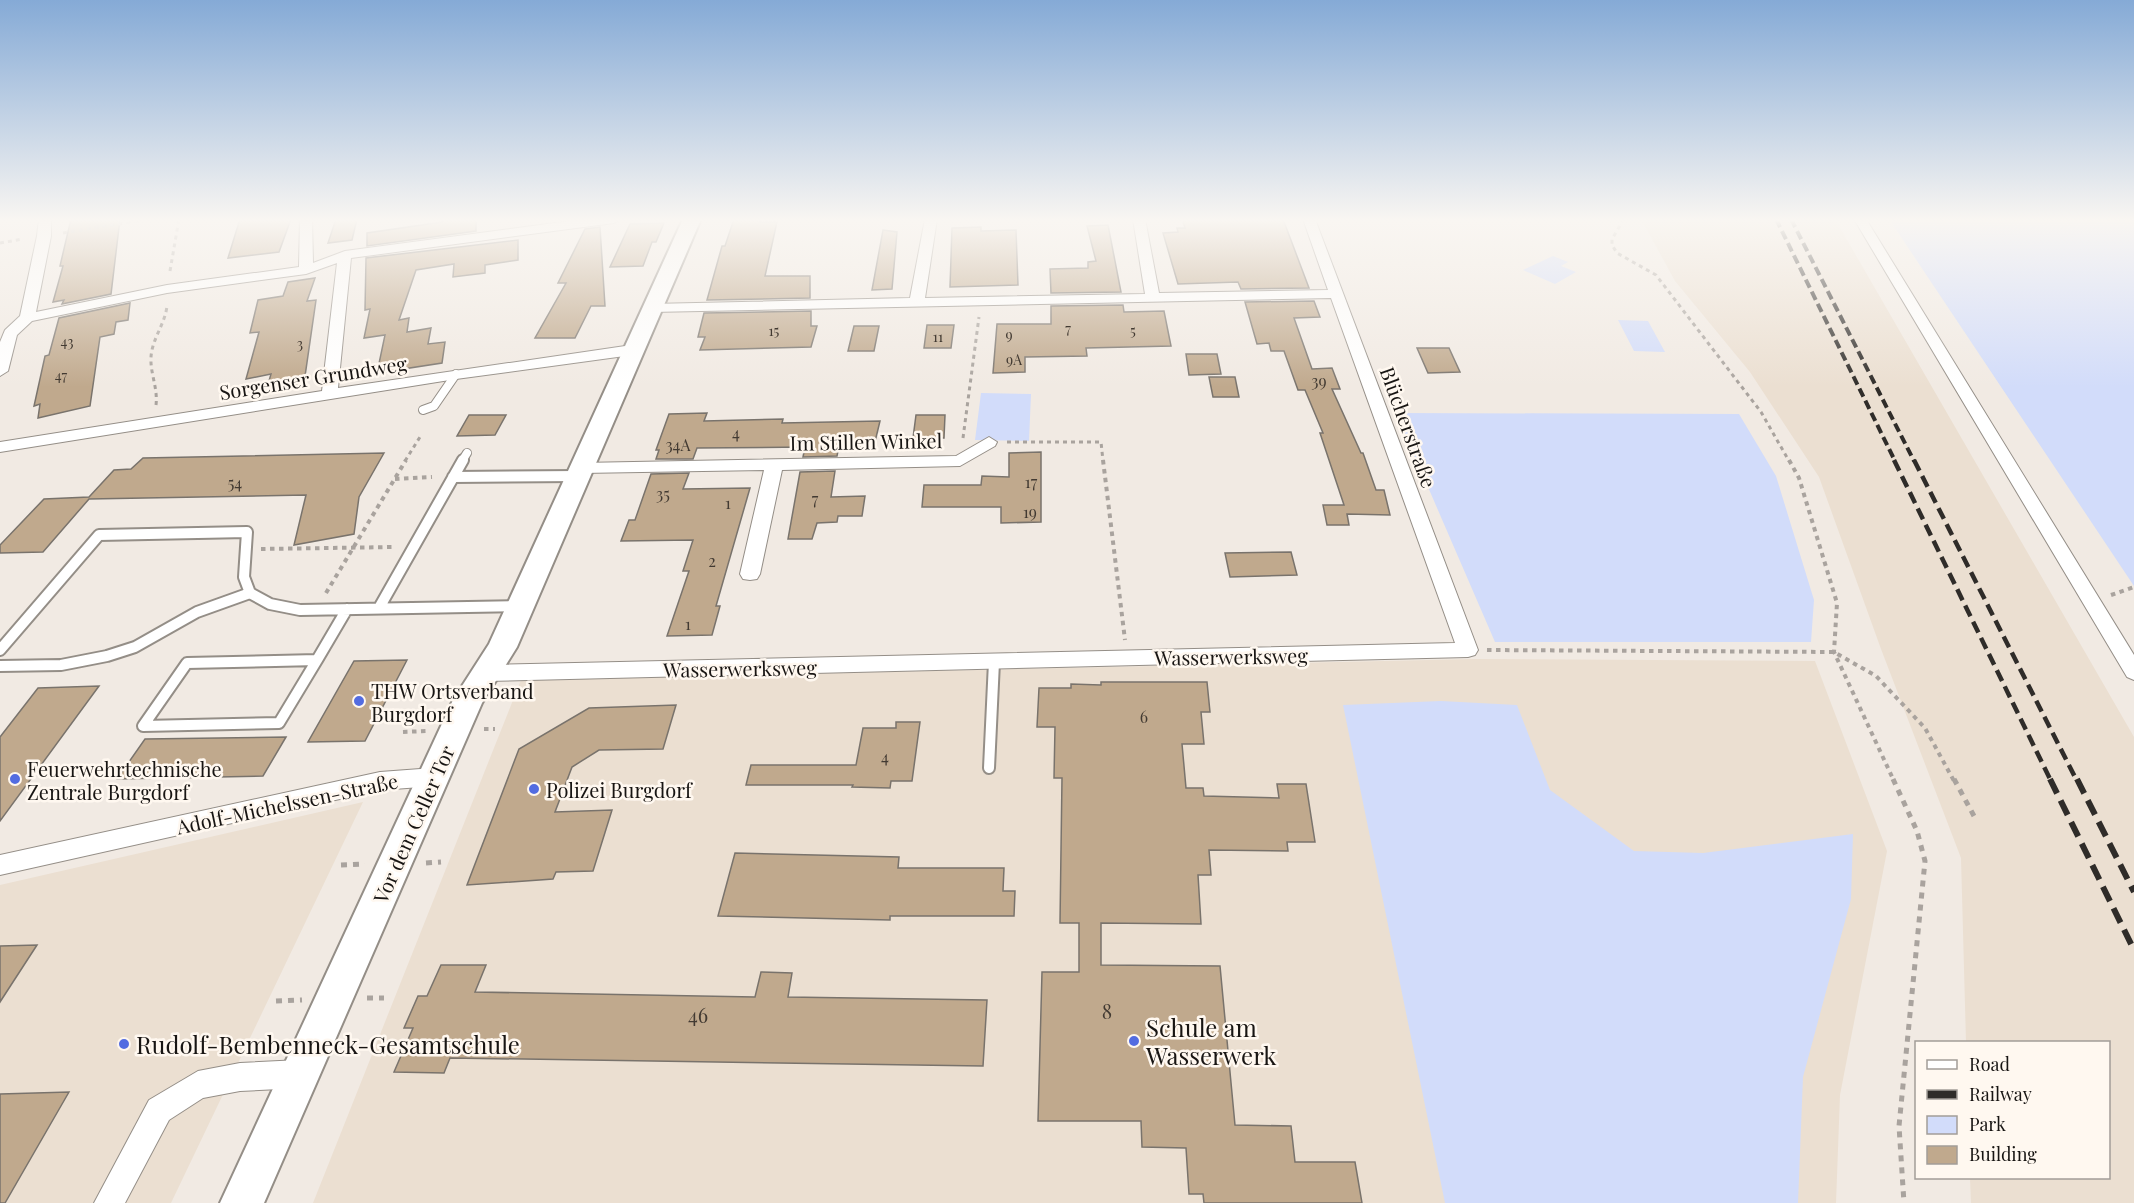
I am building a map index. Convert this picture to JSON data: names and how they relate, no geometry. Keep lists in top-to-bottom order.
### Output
{
  "streets": {
    "street": [
      "Sorgenser Grundweg",
      "Blücherstraße",
      "Im Stillen Winkel",
      "Wasserwerksweg",
      "Adolf-Michelssen-Straße",
      "Vor dem Celler Tor"
    ]
  },
  "crossings": [
    ["Sorgenser Grundweg", "Vor dem Celler Tor"],
    ["Blücherstraße", "Wasserwerksweg"],
    ["Im Stillen Winkel", "Vor dem Celler Tor"],
    ["Wasserwerksweg", "Vor dem Celler Tor"],
    ["Adolf-Michelssen-Straße", "Vor dem Celler Tor"]
  ],
  "places": [
    "THW Ortsverband Burgdorf",
    "Feuerwehrtechnische Zentrale Burgdorf",
    "Polizei Burgdorf",
    "Schule am Wasserwerk",
    "Rudolf-Bembenneck-Gesamtschule"
  ],
  "house_numbers": [
    "7",
    "15",
    "5",
    "9",
    "11",
    "43",
    "3",
    "9A",
    "47",
    "39",
    "4",
    "34A",
    "17",
    "54",
    "35",
    "7",
    "1",
    "19",
    "2",
    "1",
    "6",
    "4",
    "8",
    "46"
  ],
  "legend": [
    "Road",
    "Railway",
    "Park",
    "Building"
  ]
}
